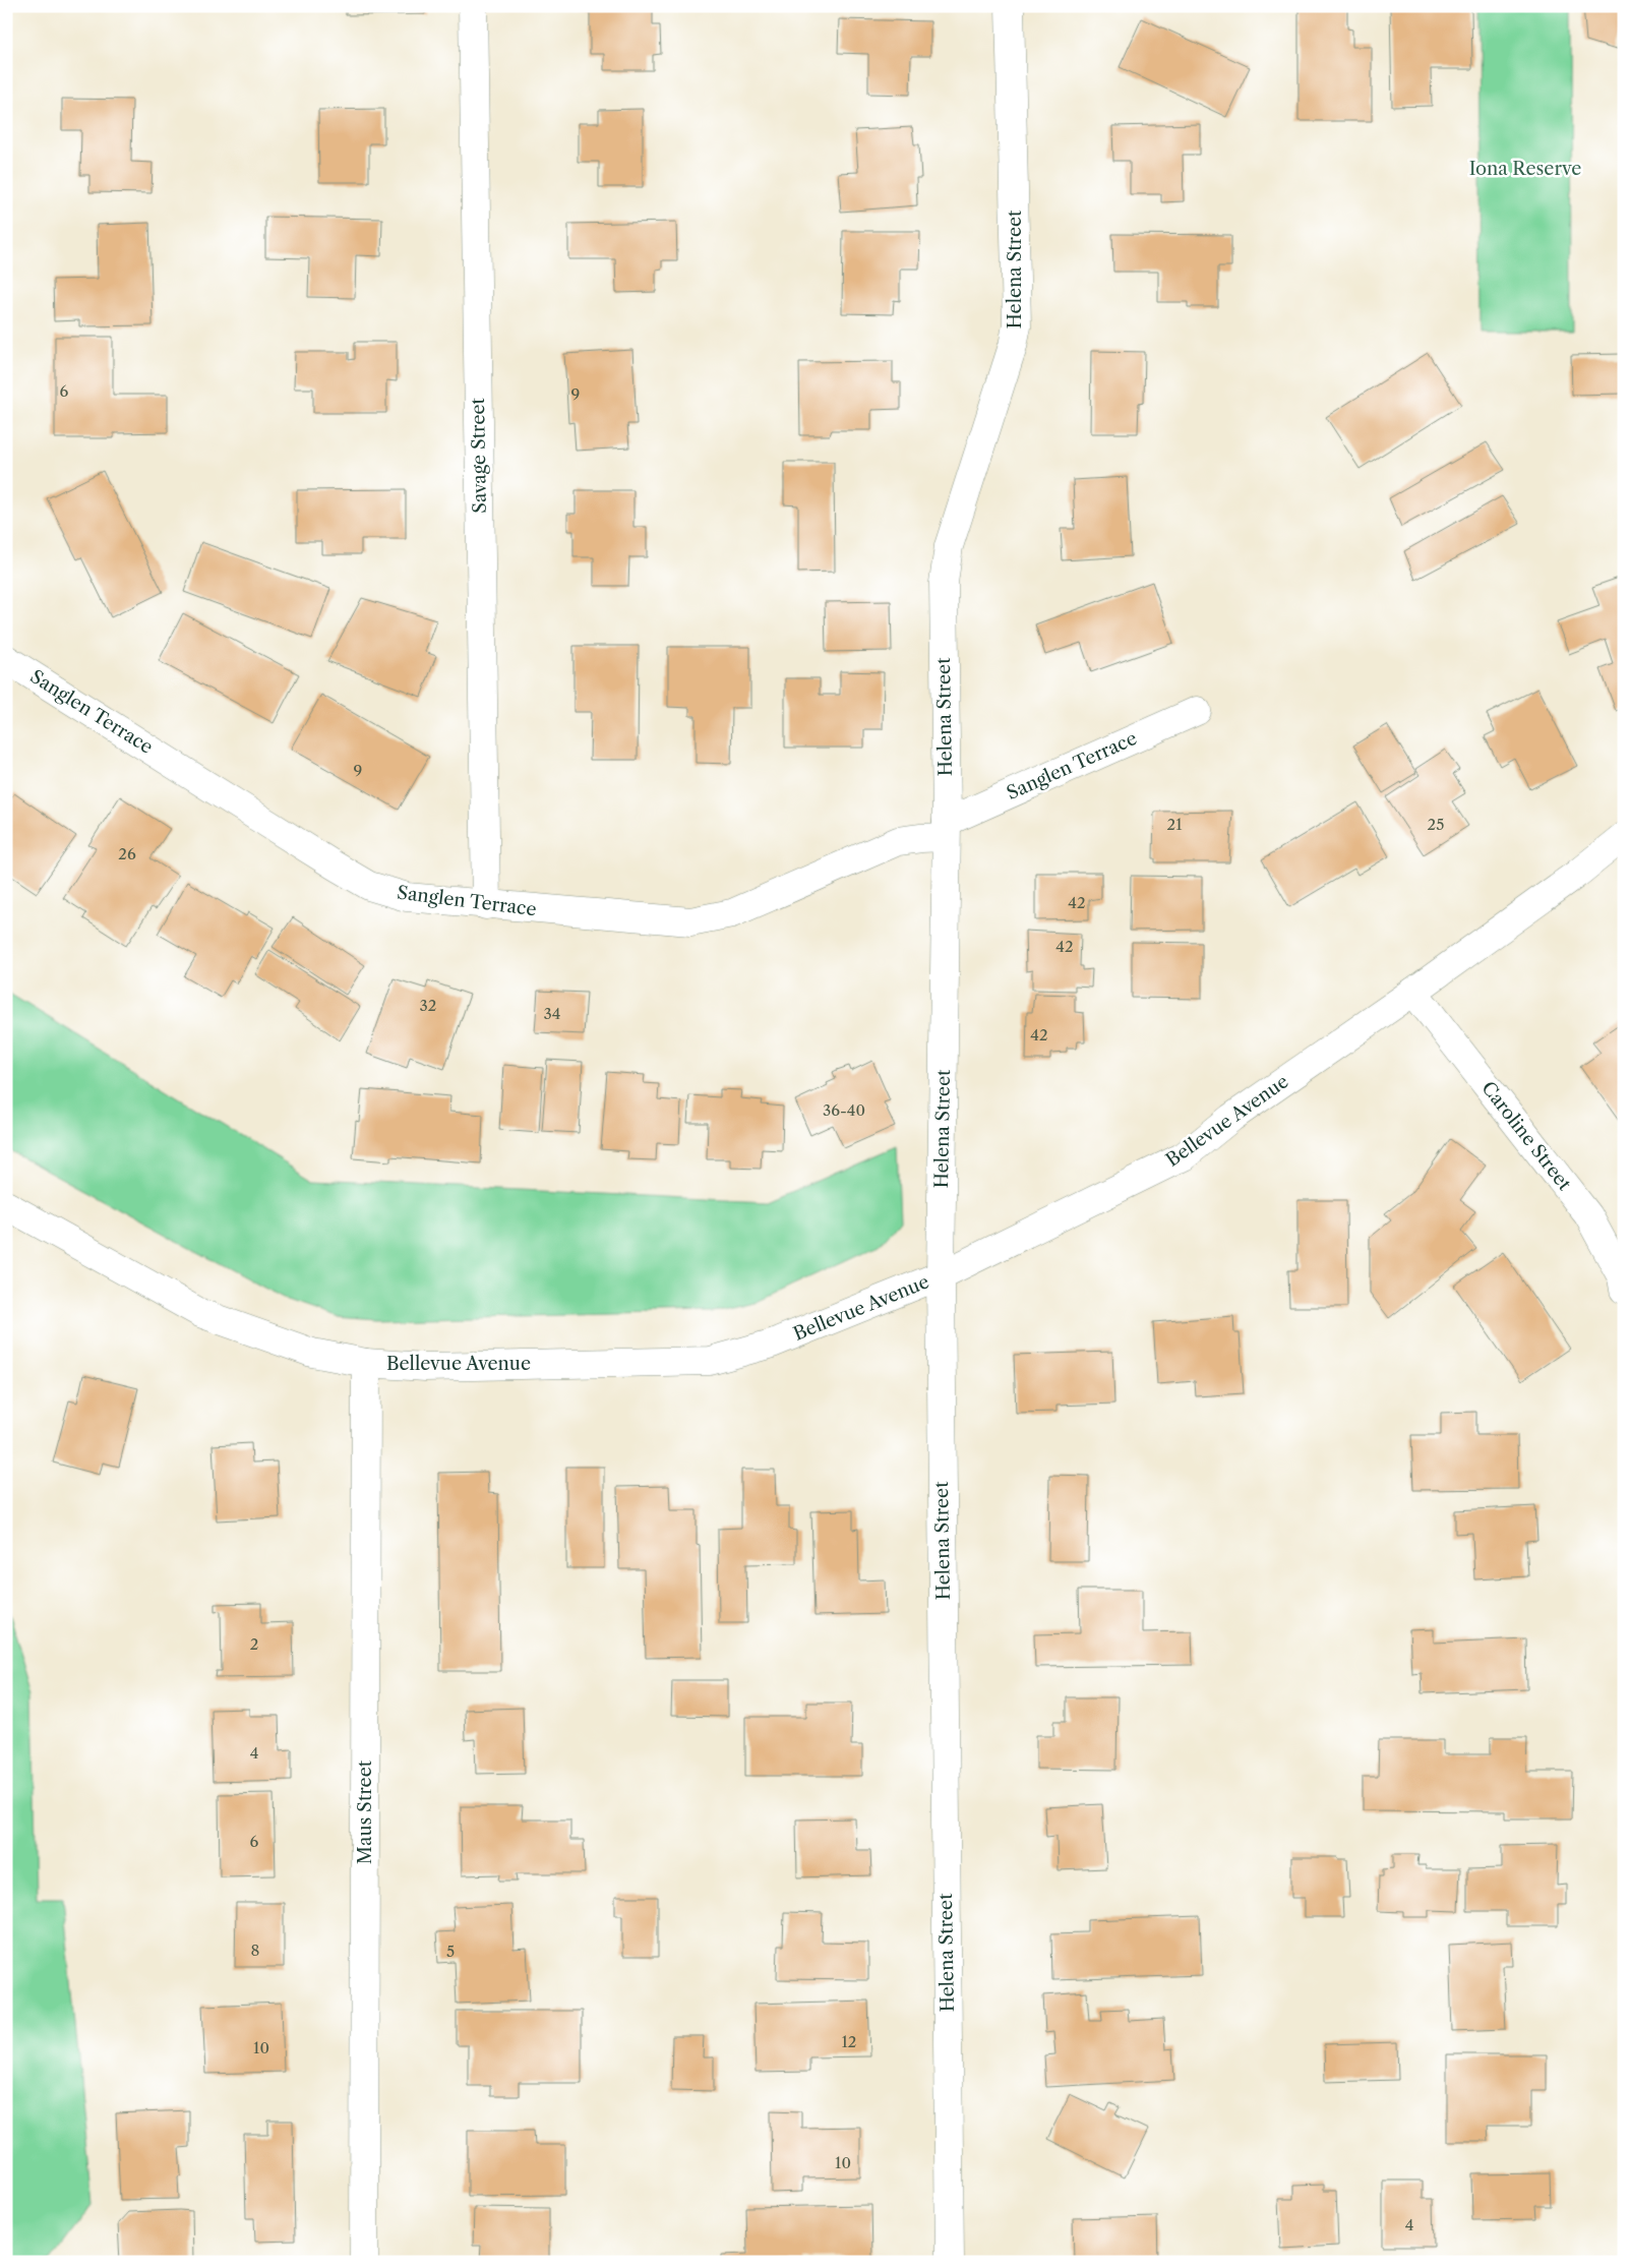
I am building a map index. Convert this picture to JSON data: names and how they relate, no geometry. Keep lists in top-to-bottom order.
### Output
{
  "streets": {
    "street": [
      "Helena Street",
      "Savage Street",
      "Sanglen Terrace",
      "Bellevue Avenue",
      "Caroline Street",
      "Maus Street"
    ]
  },
  "crossings": [
    ["Helena Street", "Sanglen Terrace"],
    ["Helena Street", "Bellevue Avenue"],
    ["Savage Street", "Sanglen Terrace"],
    ["Bellevue Avenue", "Caroline Street"],
    ["Bellevue Avenue", "Maus Street"]
  ],
  "parks": ["Iona Reserve"],
  "house_numbers": [
    "6",
    "9",
    "9",
    "21",
    "25",
    "26",
    "42",
    "42",
    "32",
    "34",
    "42",
    "36-40",
    "2",
    "4",
    "6",
    "8",
    "5",
    "12",
    "10",
    "10",
    "4"
  ]
}
